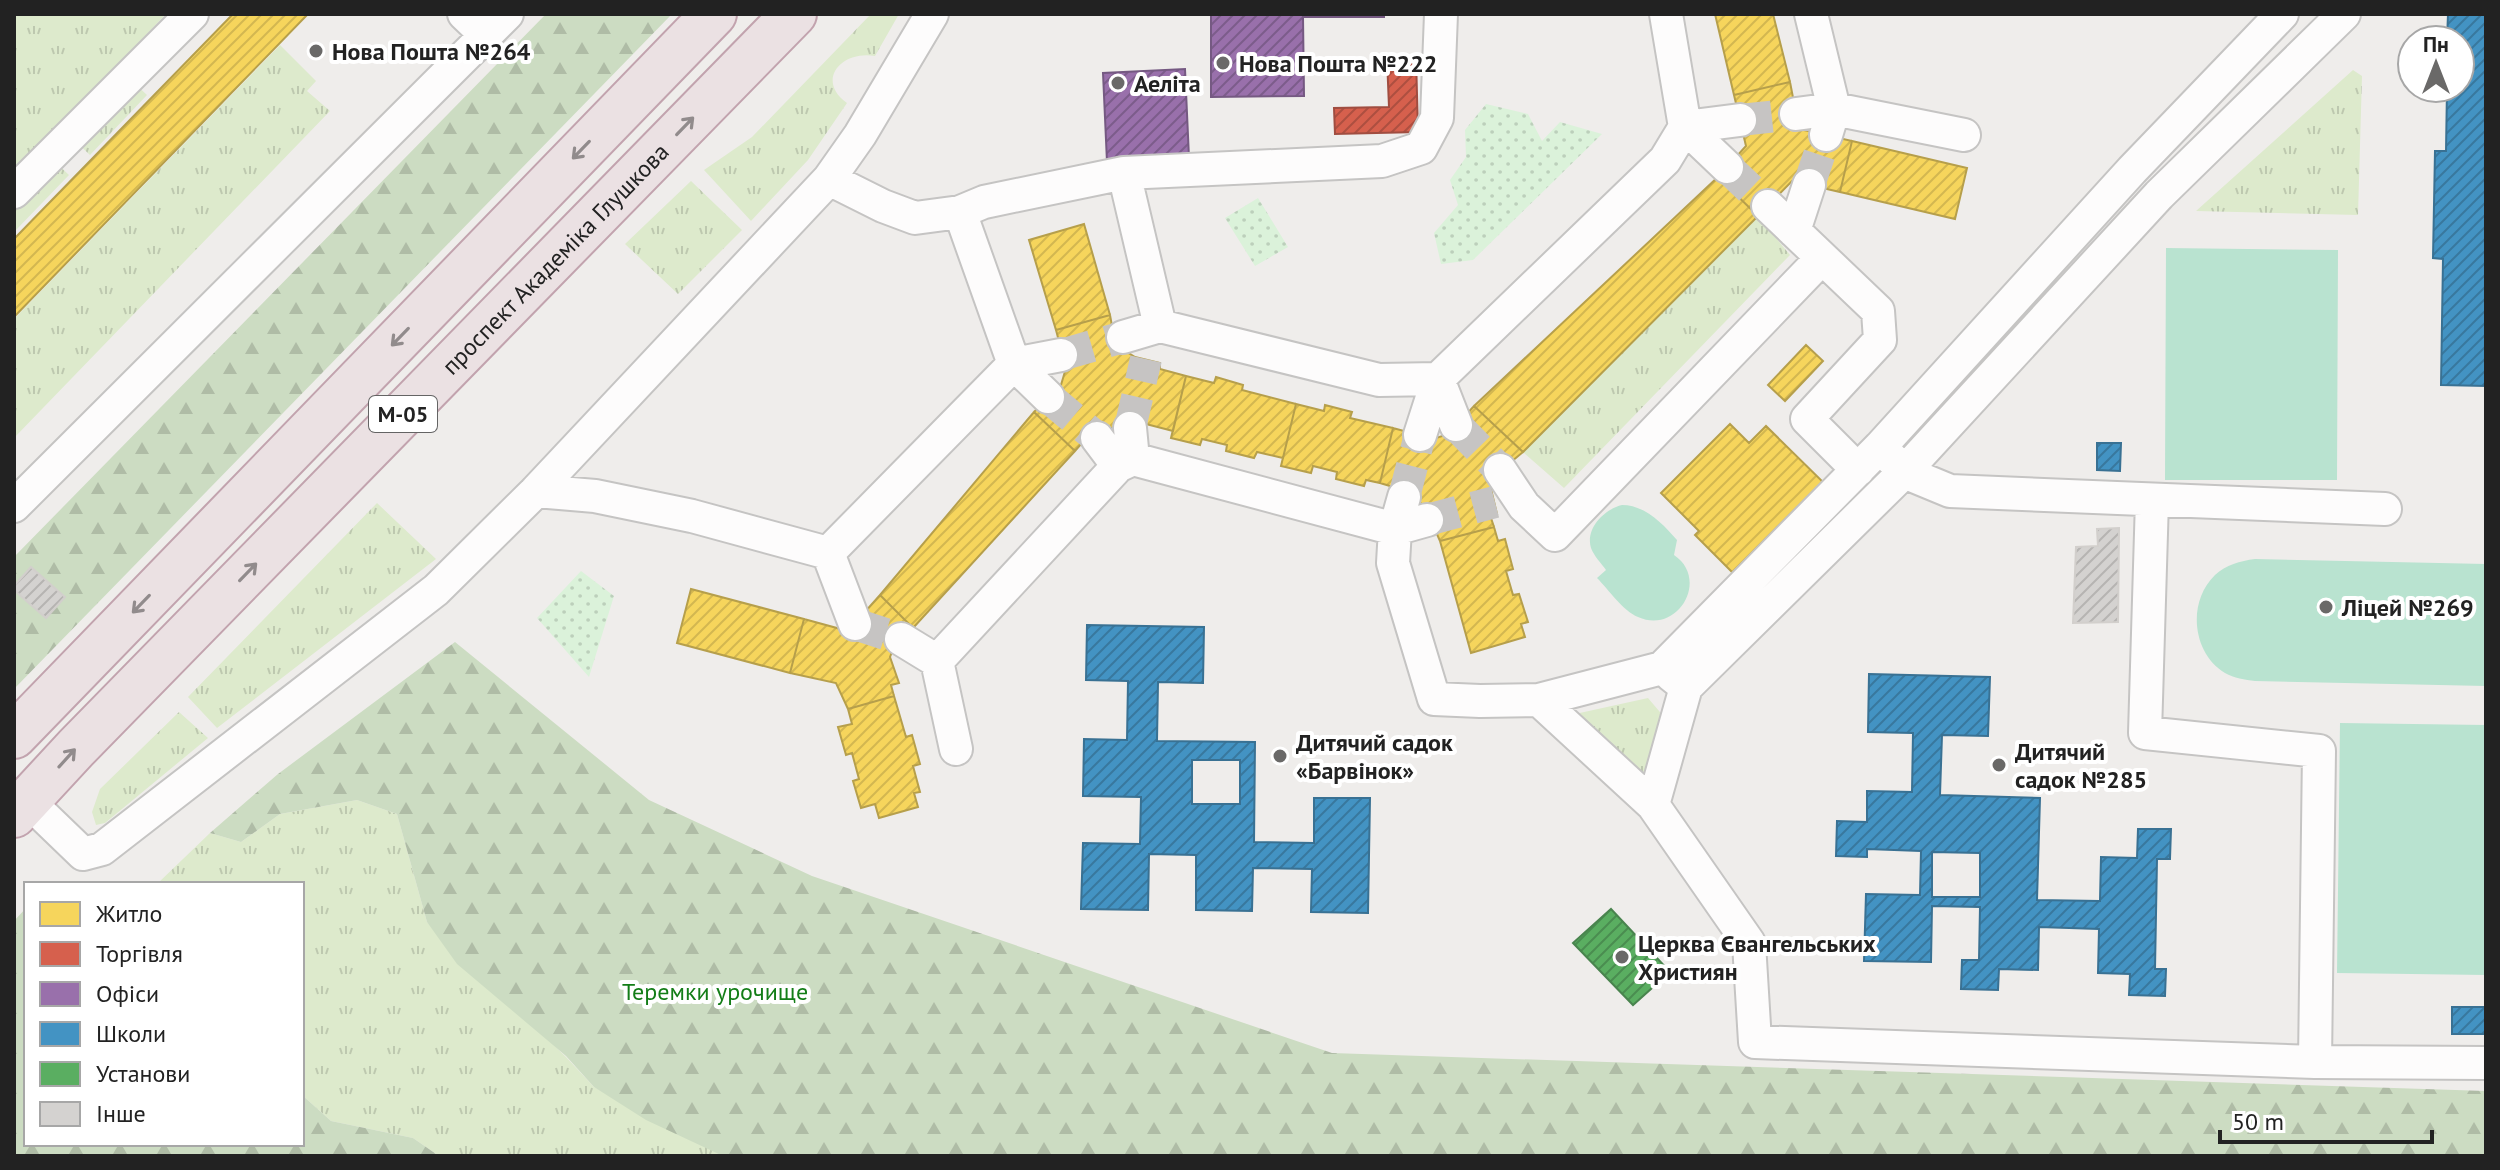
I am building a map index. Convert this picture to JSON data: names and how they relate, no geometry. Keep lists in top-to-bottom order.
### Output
{
  "streets": {
    "highway": ["проспект Академіка Глушкова", "М-05"]
  },
  "parks": ["Теремки урочище"],
  "places": [
    "Нова Пошта №264",
    "Нова Пошта №222",
    "Аеліта",
    "Ліцей №269",
    "Дитячий садок «Барвінок»",
    "Дитячий садок №285",
    "Церква Євангельських Християн"
  ],
  "legend": [
    "Житло",
    "Торгівля",
    "Офіси",
    "Школи",
    "Установи",
    "Інше"
  ],
  "scale_bar": "50 m",
  "north": "top"
}
